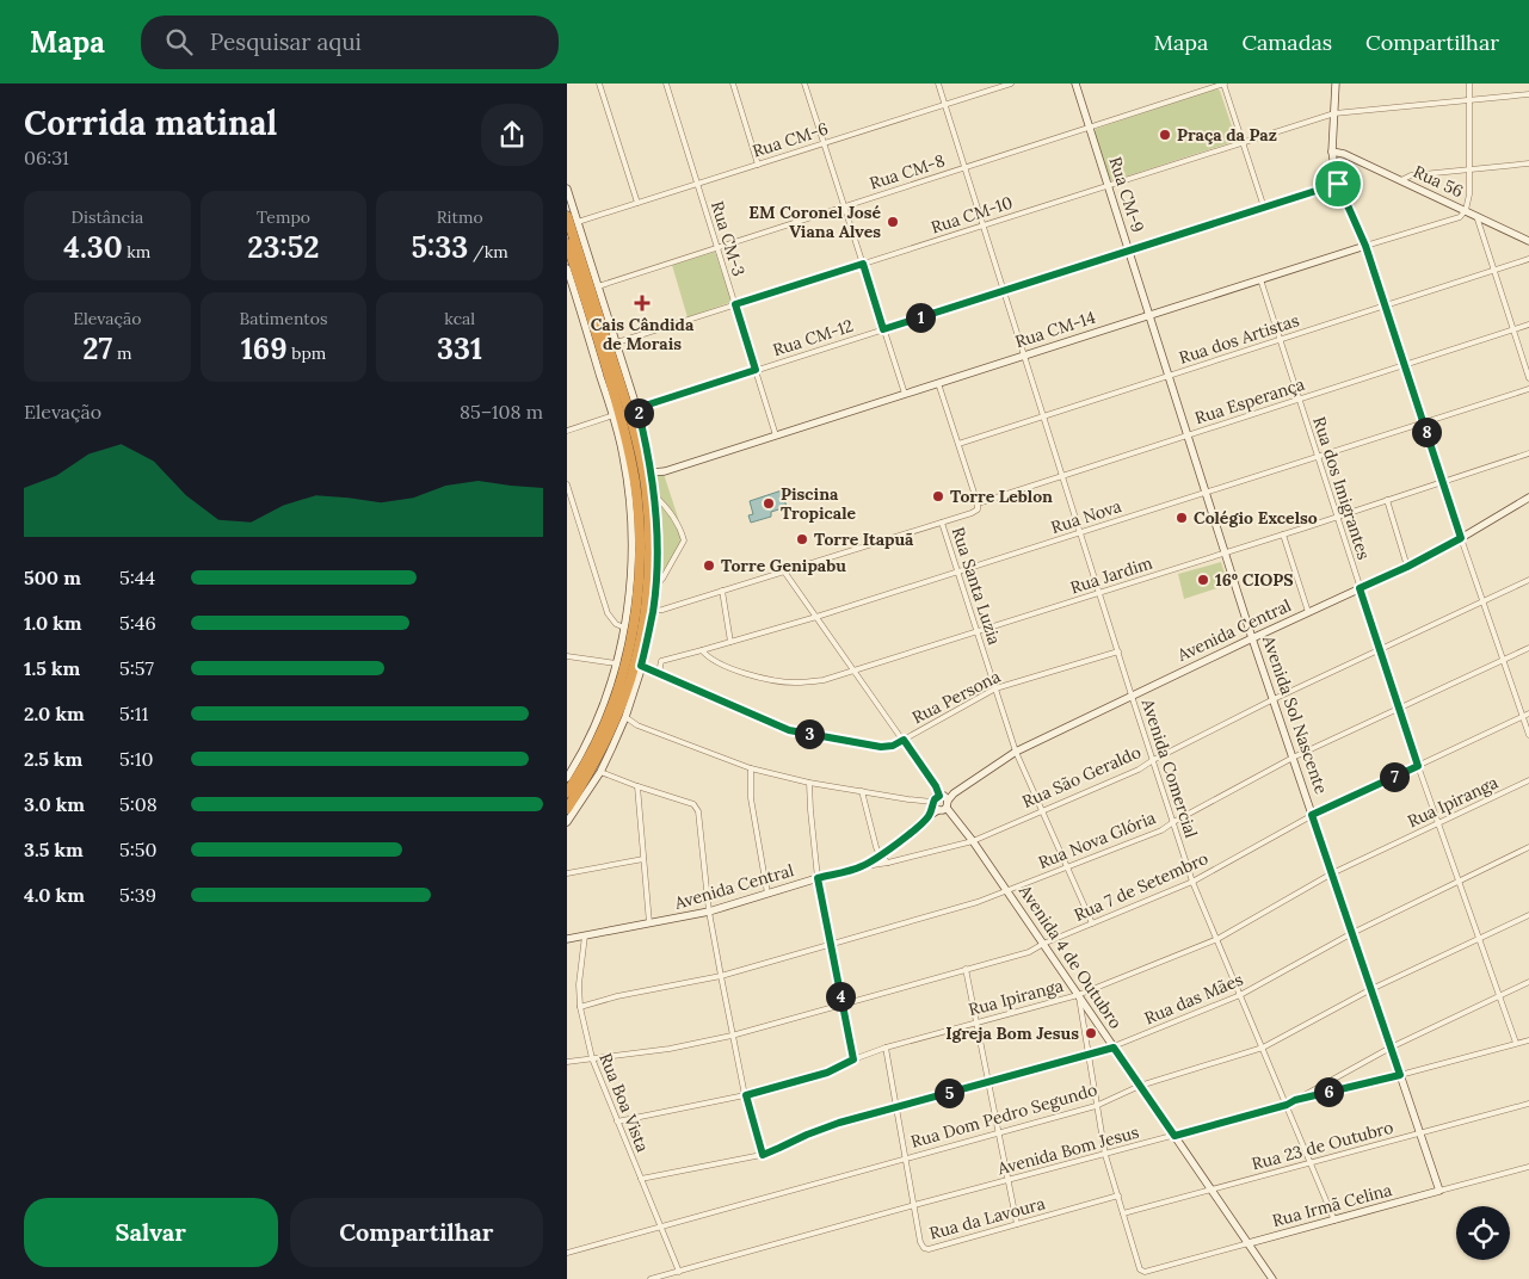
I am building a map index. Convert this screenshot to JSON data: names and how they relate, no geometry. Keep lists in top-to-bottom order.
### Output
{
  "streets": {
    "street": [
      "Rua CM-6",
      "Rua CM-8",
      "Rua 56",
      "Rua CM-9",
      "Rua CM-10",
      "Rua CM-3",
      "Rua CM-14",
      "Rua CM-12",
      "Rua dos Artistas",
      "Rua Esperança",
      "Rua dos Imigrantes",
      "Rua Nova",
      "Rua Jardim",
      "Rua Santa Luzia",
      "Avenida Central",
      "Rua Persona",
      "Avenida Sol Nascente",
      "Avenida Comercial",
      "Rua São Geraldo",
      "Rua Ipiranga",
      "Rua Nova Glória",
      "Rua 7 de Setembro",
      "Avenida 4 de Outubro",
      "Rua das Mães",
      "Rua Boa Vista",
      "Rua Dom Pedro Segundo",
      "Rua 23 de Outubro",
      "Avenida Bom Jesus",
      "Rua Irmã Celina",
      "Rua da Lavoura"
    ]
  },
  "crossings": [
    ["Rua CM-6", "Rua CM-3"],
    ["Rua CM-6", "Avenida Comercial"],
    ["Rua CM-8", "Rua CM-9"],
    ["Rua CM-8", "Rua CM-3"],
    ["Rua CM-8", "Avenida Comercial"],
    ["Rua 56", "Rua CM-14"],
    ["Rua CM-9", "Rua CM-10"],
    ["Rua CM-9", "Rua CM-14"],
    ["Rua CM-9", "Rua CM-12"],
    ["Rua CM-9", "Avenida Sol Nascente"],
    ["Rua CM-10", "Rua CM-3"],
    ["Rua CM-10", "Avenida Comercial"],
    ["Rua CM-3", "Rua CM-14"],
    ["Rua CM-3", "Rua CM-12"],
    ["Rua CM-14", "Rua dos Imigrantes"],
    ["Rua CM-14", "Avenida Sol Nascente"],
    ["Rua CM-14", "Avenida Comercial"],
    ["Rua CM-12", "Avenida Comercial"],
    ["Rua dos Artistas", "Rua dos Imigrantes"],
    ["Rua dos Artistas", "Avenida Sol Nascente"],
    ["Rua dos Artistas", "Avenida Comercial"],
    ["Rua Esperança", "Rua dos Imigrantes"],
    ["Rua Esperança", "Rua Santa Luzia"],
    ["Rua Esperança", "Avenida Sol Nascente"],
    ["Rua Esperança", "Avenida Comercial"],
    ["Rua dos Imigrantes", "Rua Nova"],
    ["Rua dos Imigrantes", "Rua Jardim"],
    ["Rua dos Imigrantes", "Avenida Central"],
    ["Rua dos Imigrantes", "Rua São Geraldo"],
    ["Rua dos Imigrantes", "Rua Ipiranga"],
    ["Rua dos Imigrantes", "Rua Nova Glória"],
    ["Rua dos Imigrantes", "Rua 7 de Setembro"],
    ["Rua dos Imigrantes", "Rua das Mães"],
    ["Rua dos Imigrantes", "Rua Dom Pedro Segundo"],
    ["Rua dos Imigrantes", "Avenida Bom Jesus"],
    ["Rua Nova", "Rua Jardim"],
    ["Rua Nova", "Rua Santa Luzia"],
    ["Rua Nova", "Rua Persona"],
    ["Rua Nova", "Avenida Sol Nascente"],
    ["Rua Nova", "Avenida Comercial"],
    ["Rua Jardim", "Rua Santa Luzia"],
    ["Rua Jardim", "Avenida Sol Nascente"],
    ["Rua Jardim", "Avenida Comercial"],
    ["Rua Santa Luzia", "Avenida Central"],
    ["Rua Santa Luzia", "Rua Persona"],
    ["Rua Santa Luzia", "Rua São Geraldo"],
    ["Rua Santa Luzia", "Rua Nova Glória"],
    ["Rua Santa Luzia", "Rua 7 de Setembro"],
    ["Avenida Central", "Avenida Sol Nascente"],
    ["Avenida Central", "Avenida Comercial"],
    ["Avenida Central", "Rua São Geraldo"],
    ["Avenida Central", "Avenida 4 de Outubro"],
    ["Avenida Central", "Rua Boa Vista"],
    ["Rua Persona", "Avenida Comercial"],
    ["Avenida Sol Nascente", "Rua São Geraldo"],
    ["Avenida Sol Nascente", "Rua Ipiranga"],
    ["Avenida Sol Nascente", "Rua Nova Glória"],
    ["Avenida Sol Nascente", "Rua 7 de Setembro"],
    ["Avenida Sol Nascente", "Rua das Mães"],
    ["Avenida Sol Nascente", "Rua Dom Pedro Segundo"],
    ["Avenida Sol Nascente", "Rua 23 de Outubro"],
    ["Avenida Sol Nascente", "Avenida Bom Jesus"],
    ["Avenida Sol Nascente", "Rua Irmã Celina"],
    ["Avenida Comercial", "Rua São Geraldo"],
    ["Avenida Comercial", "Rua Ipiranga"],
    ["Avenida Comercial", "Rua Nova Glória"],
    ["Avenida Comercial", "Rua 7 de Setembro"],
    ["Avenida Comercial", "Rua das Mães"],
    ["Avenida Comercial", "Rua Dom Pedro Segundo"],
    ["Avenida Comercial", "Rua 23 de Outubro"],
    ["Avenida Comercial", "Avenida Bom Jesus"],
    ["Avenida Comercial", "Rua Irmã Celina"],
    ["Rua São Geraldo", "Avenida 4 de Outubro"],
    ["Rua Ipiranga", "Avenida 4 de Outubro"],
    ["Rua Ipiranga", "Rua Boa Vista"],
    ["Rua Ipiranga", "Rua da Lavoura"],
    ["Rua Nova Glória", "Avenida 4 de Outubro"],
    ["Rua Nova Glória", "Rua Boa Vista"],
    ["Rua 7 de Setembro", "Avenida 4 de Outubro"],
    ["Rua 7 de Setembro", "Rua Boa Vista"],
    ["Avenida 4 de Outubro", "Rua das Mães"],
    ["Avenida 4 de Outubro", "Rua Dom Pedro Segundo"],
    ["Avenida 4 de Outubro", "Rua 23 de Outubro"],
    ["Avenida 4 de Outubro", "Avenida Bom Jesus"],
    ["Avenida 4 de Outubro", "Rua Irmã Celina"],
    ["Rua das Mães", "Rua Boa Vista"],
    ["Rua das Mães", "Rua da Lavoura"],
    ["Rua Boa Vista", "Rua Dom Pedro Segundo"],
    ["Rua Boa Vista", "Avenida Bom Jesus"],
    ["Rua Dom Pedro Segundo", "Rua da Lavoura"],
    ["Rua 23 de Outubro", "Rua Irmã Celina"],
    ["Avenida Bom Jesus", "Rua da Lavoura"]
  ],
  "places": {
    "other": [
      "Praça da Paz",
      "EM Coronel José Viana Alves",
      "Torre Leblon",
      "Piscina Tropicale",
      "Colégio Excelso",
      "Torre Itapuã",
      "Torre Genipabu",
      "16º CIOPS",
      "Igreja Bom Jesus"
    ],
    "health": ["Cais Cândida de Morais"]
  },
  "page": {
    "header": "Mapa",
    "search": "Pesquisar aqui",
    "nav": ["Mapa", "Camadas", "Compartilhar"],
    "heading": ["Corrida matinal", "06:31"],
    "stats": [
      ["Distância", "4.30 km"],
      ["Tempo", "23:52"],
      ["Ritmo", "5:33 /km"],
      ["Elevação", "27 m"],
      ["Batimentos", "169 bpm"],
      ["kcal", "331"]
    ],
    "pins": [
      "1",
      "2",
      "8",
      "3",
      "7",
      "4",
      "6",
      "5"
    ],
    "chart": ["Elevação", "85–108 m"],
    "list": [
      {
        "name": "500 m",
        "note": "5:44"
      },
      {
        "name": "1.0 km",
        "note": "5:46"
      },
      {
        "name": "1.5 km",
        "note": "5:57"
      },
      {
        "name": "2.0 km",
        "note": "5:11"
      },
      {
        "name": "2.5 km",
        "note": "5:10"
      },
      {
        "name": "3.0 km",
        "note": "5:08"
      },
      {
        "name": "3.5 km",
        "note": "5:50"
      },
      {
        "name": "4.0 km",
        "note": "5:39"
      }
    ],
    "buttons": ["Salvar", "Compartilhar"]
  }
}
